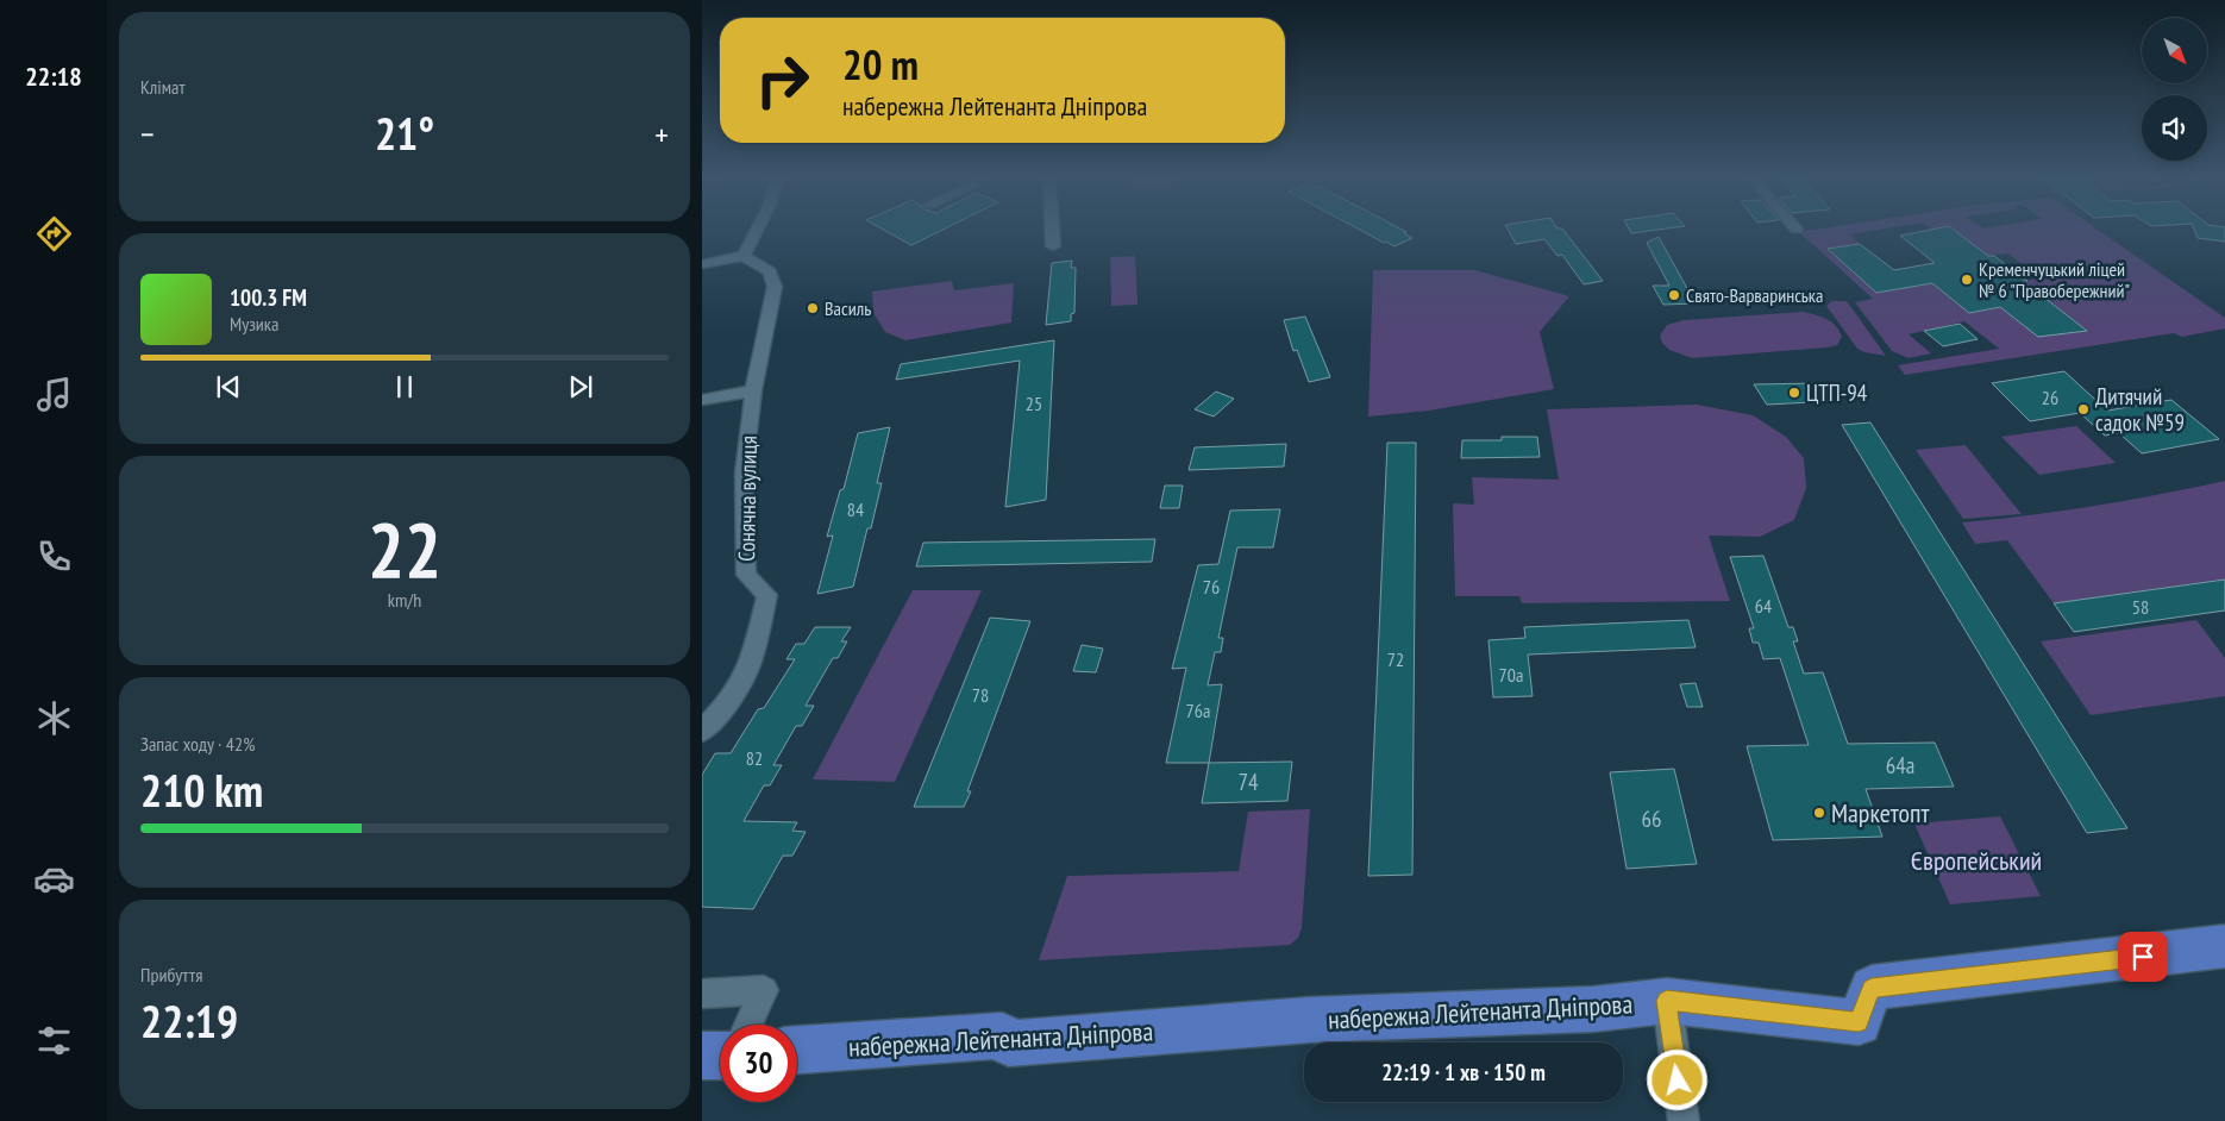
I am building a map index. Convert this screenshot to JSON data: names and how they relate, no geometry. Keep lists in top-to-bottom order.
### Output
{
  "streets": {
    "main road": ["набережна Лейтенанта Дніпрова"],
    "street": ["Сонячна вулиця"]
  },
  "parks": ["Європейський"],
  "places": [
    "Кременчуцький ліцей № 6 \"Правобережний\"",
    "Свято-Варваринська",
    "Василь",
    "ЦТП-94",
    "Дитячий садок №59",
    "Маркетопт"
  ],
  "house_numbers": [
    "26",
    "25",
    "84",
    "76",
    "64",
    "58",
    "72",
    "70а",
    "78",
    "76а",
    "82",
    "64а",
    "74",
    "66"
  ],
  "north": "bottom right",
  "page": {
    "tabs": "22:18",
    "tile": [
      "Клімат",
      ["22", "km/h"],
      ["Запас ходу · 42%", "210 km"],
      ["Прибуття", "22:19"]
    ],
    "turn": ["20 m", "набережна Лейтенанта Дніпрова"],
    "heat": ["−", "21°", "+"],
    "song": ["100.3 FM", "Музика"],
    "limit": "30",
    "trip": "22:19 · 1 хв · 150 m"
  }
}
